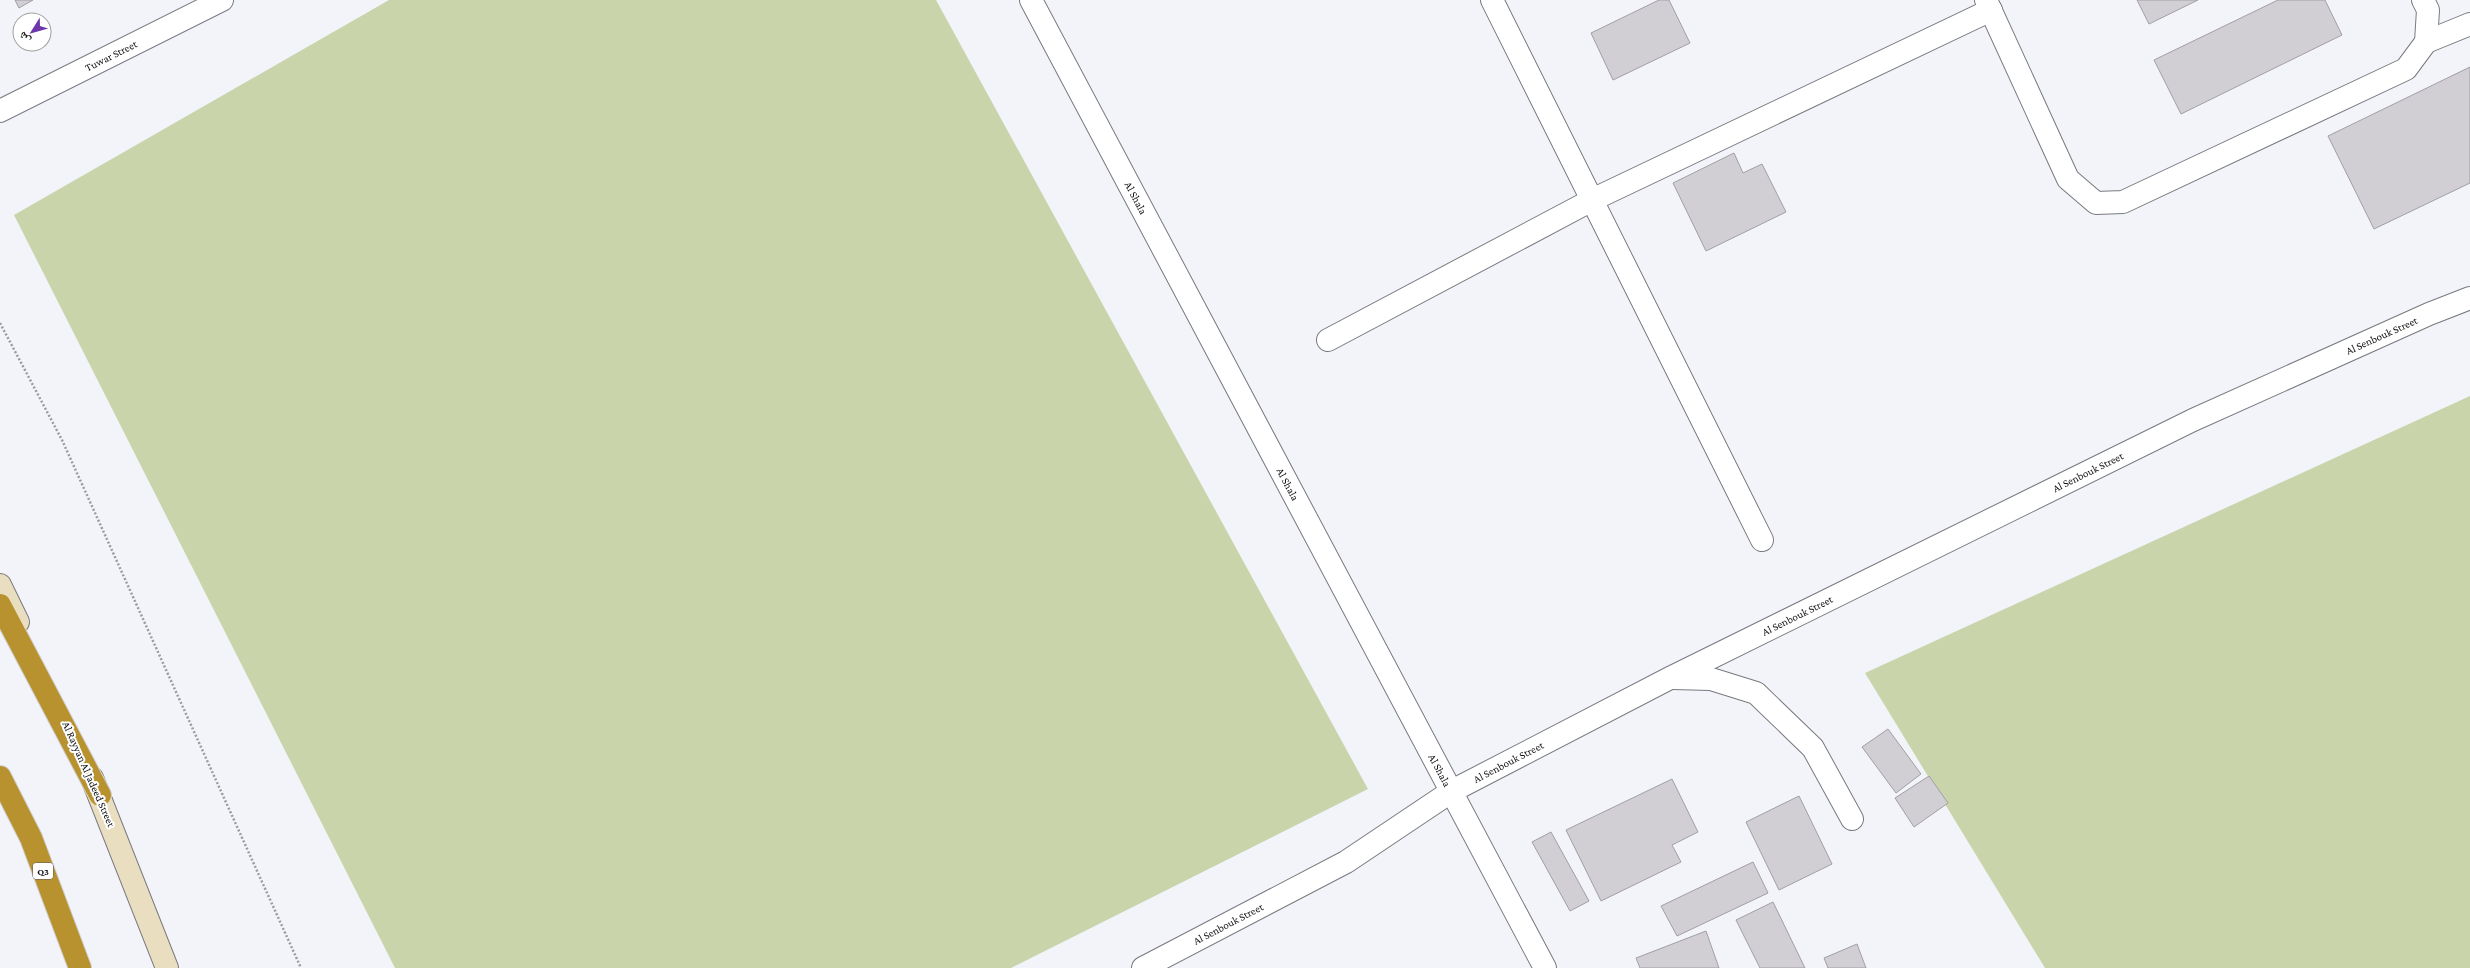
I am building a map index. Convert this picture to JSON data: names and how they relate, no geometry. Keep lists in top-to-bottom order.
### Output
{
  "streets": {
    "highway": ["Q3"],
    "street": [
      "Tuwar Street",
      "Al Shala",
      "Al Senbouk Street",
      "Al Rayyan Al Jadeed Street"
    ]
  },
  "crossings": [
    ["Al Shala", "Al Senbouk Street"]
  ],
  "north": "bottom left"
}
